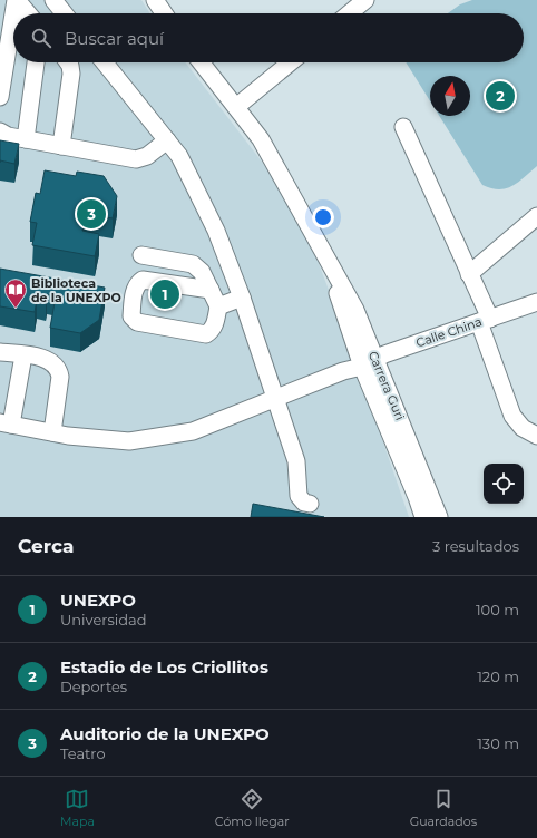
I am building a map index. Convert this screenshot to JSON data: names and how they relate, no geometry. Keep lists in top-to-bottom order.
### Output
{
  "streets": {
    "street": ["Calle China", "Carrera Guri"]
  },
  "crossings": [
    ["Calle China", "Carrera Guri"]
  ],
  "places": {
    "library": ["Biblioteca de la UNEXPO"]
  },
  "north": "top",
  "page": {
    "search": "Buscar aquí",
    "pins": ["2", "3", "1"],
    "heading": ["Cerca", "3 resultados"],
    "list": [
      {
        "mark": "1",
        "name": "UNEXPO",
        "note": "Universidad",
        "value": "100 m"
      },
      {
        "mark": "2",
        "name": "Estadio de Los Criollitos",
        "note": "Deportes",
        "value": "120 m"
      },
      {
        "mark": "3",
        "name": "Auditorio de la UNEXPO",
        "note": "Teatro",
        "value": "130 m"
      }
    ],
    "nav": ["Mapa", "Cómo llegar", "Guardados"]
  }
}
